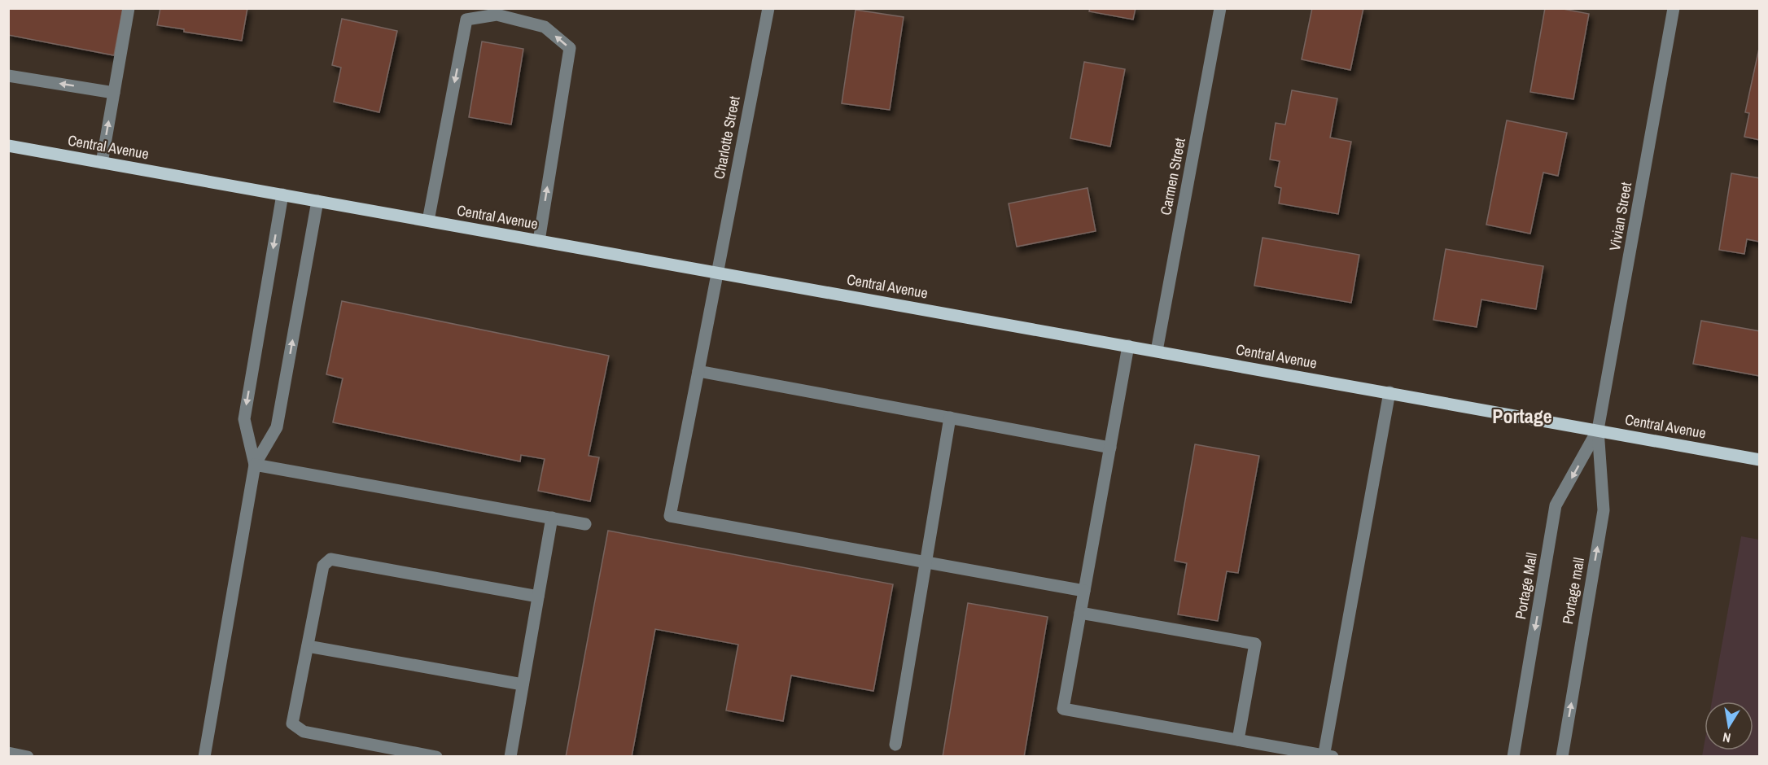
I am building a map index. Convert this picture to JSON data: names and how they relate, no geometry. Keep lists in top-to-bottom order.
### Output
{
  "streets": {
    "main road": ["Central Avenue"],
    "street": [
      "Charlotte Street",
      "Carmen Street",
      "Vivian Street",
      "Portage Mall",
      "Portage mall"
    ]
  },
  "crossings": [
    ["Charlotte Street", "Central Avenue"],
    ["Central Avenue", "Carmen Street"],
    ["Central Avenue", "Vivian Street"],
    ["Central Avenue", "Portage Mall"],
    ["Central Avenue", "Portage mall"],
    ["Vivian Street", "Portage Mall"],
    ["Vivian Street", "Portage mall"],
    ["Portage Mall", "Portage mall"]
  ],
  "one_way": ["Portage Mall", "Portage mall"],
  "districts": ["Portage"],
  "north": "bottom"
}
